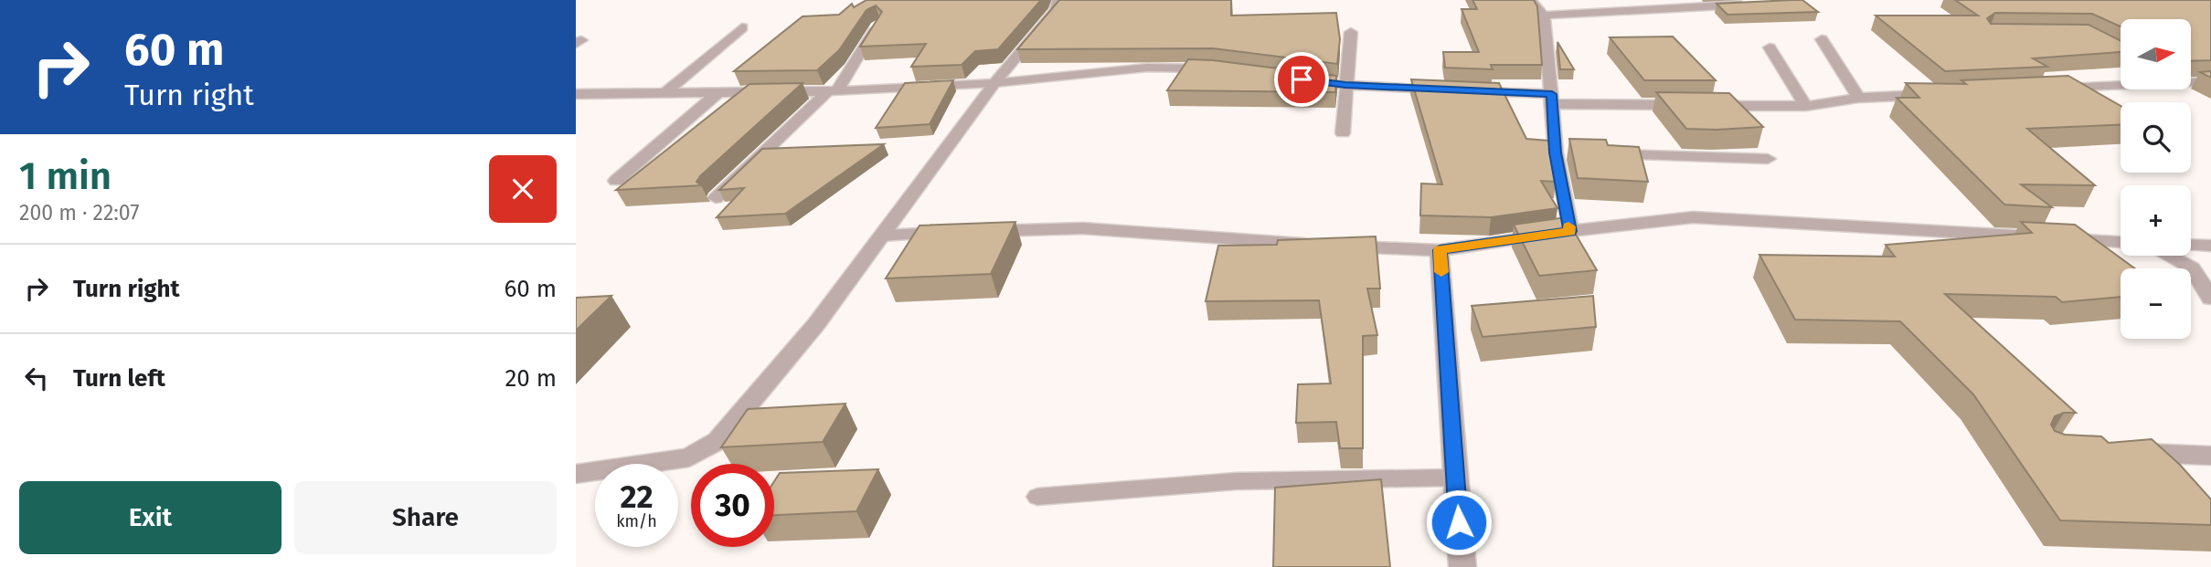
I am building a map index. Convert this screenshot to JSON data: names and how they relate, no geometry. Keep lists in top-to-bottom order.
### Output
{
  "north": "right",
  "page": {
    "turn": ["60 m", "Turn right"],
    "map_buttons": ["+", "−"],
    "heading": ["1 min", "200 m · 22:07"],
    "list": [
      {
        "name": "Turn right",
        "value": "60 m"
      },
      {
        "name": "Turn left",
        "value": "20 m"
      }
    ],
    "speed": "22 km/h",
    "limit": "30",
    "buttons": ["Exit", "Share"]
  }
}
